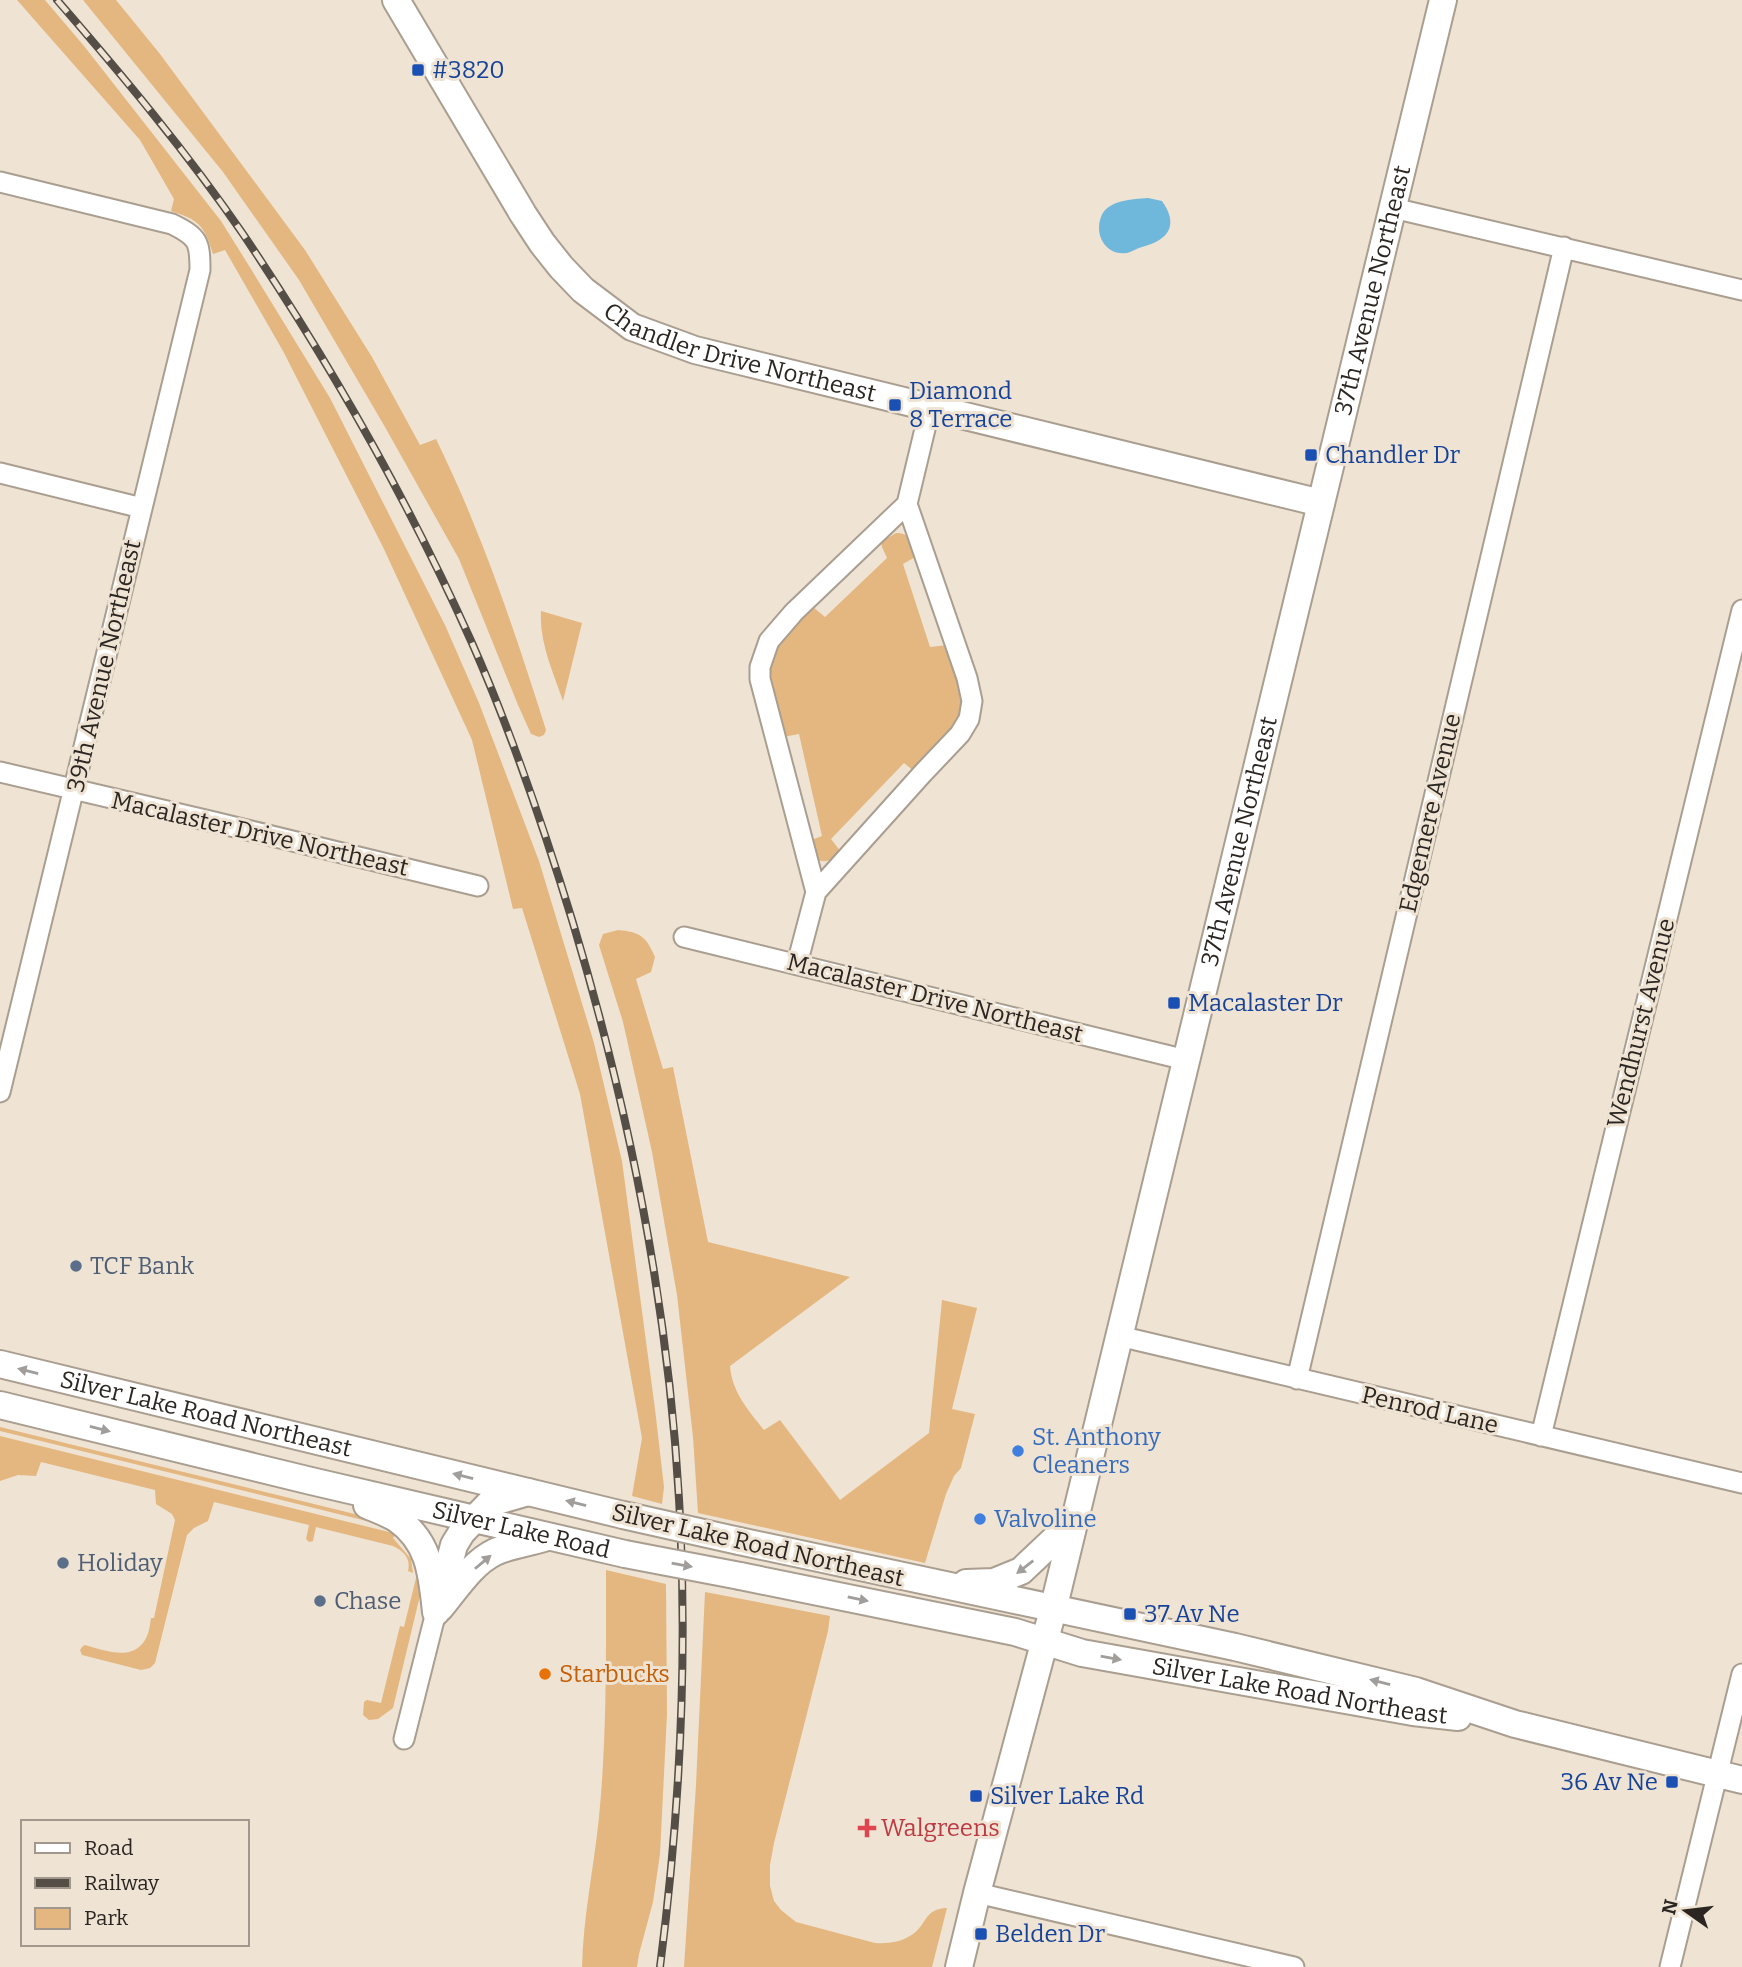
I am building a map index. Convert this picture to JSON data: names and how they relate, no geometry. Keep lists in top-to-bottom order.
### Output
{
  "streets": {
    "main road": [
      "37th Avenue Northeast",
      "Chandler Drive Northeast",
      "Silver Lake Road Northeast",
      "Silver Lake Road"
    ],
    "street": [
      "39th Avenue Northeast",
      "Edgemere Avenue",
      "Macalaster Drive Northeast",
      "Wendhurst Avenue",
      "Penrod Lane"
    ]
  },
  "crossings": [
    ["37th Avenue Northeast", "Chandler Drive Northeast"],
    ["37th Avenue Northeast", "Macalaster Drive Northeast"],
    ["37th Avenue Northeast", "Penrod Lane"],
    ["37th Avenue Northeast", "Silver Lake Road Northeast"],
    ["37th Avenue Northeast", "Silver Lake Road"],
    ["39th Avenue Northeast", "Macalaster Drive Northeast"],
    ["Edgemere Avenue", "Penrod Lane"],
    ["Wendhurst Avenue", "Penrod Lane"],
    ["Silver Lake Road Northeast", "Silver Lake Road"]
  ],
  "one_way": ["Silver Lake Road"],
  "places": {
    "transit": [
      "#3820",
      "Diamond 8 Terrace",
      "Chandler Dr",
      "Macalaster Dr",
      "37 Av Ne",
      "36 Av Ne",
      "Silver Lake Rd",
      "Belden Dr"
    ],
    "other": [
      "TCF Bank",
      "St. Anthony Cleaners",
      "Valvoline",
      "Holiday",
      "Chase",
      "Starbucks"
    ],
    "health": ["Walgreens"]
  },
  "legend": ["Road", "Railway", "Park"],
  "north": "left"
}
